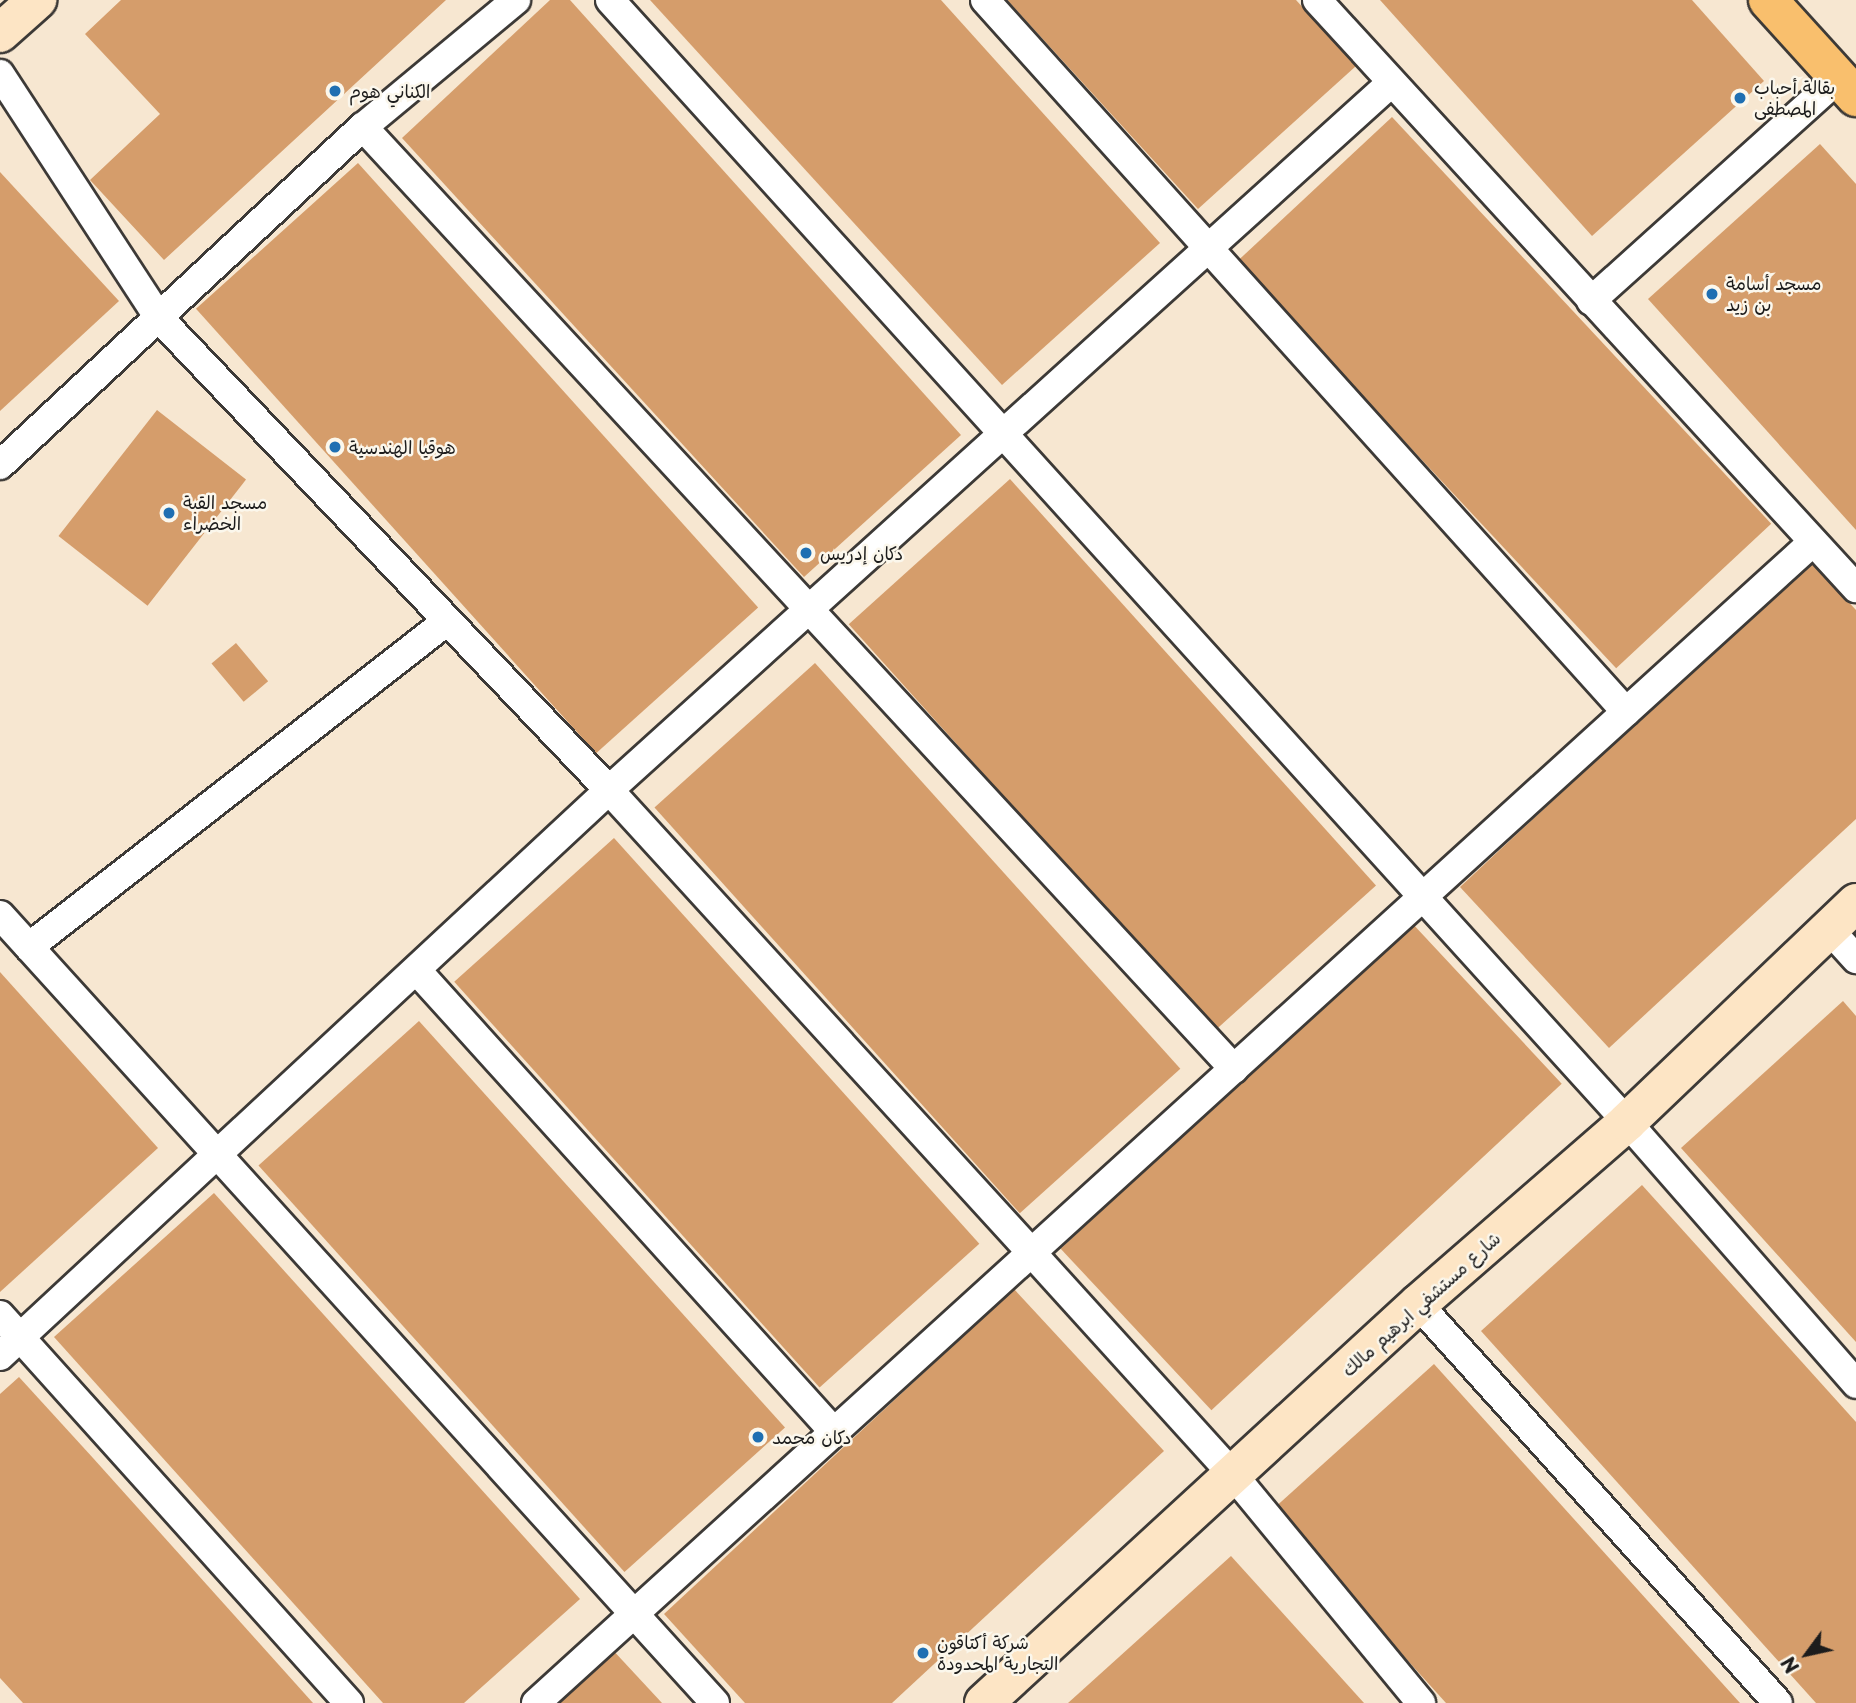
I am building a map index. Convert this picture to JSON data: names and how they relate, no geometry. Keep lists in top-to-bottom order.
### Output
{
  "streets": {
    "street": ["شارع مستشفي ابرهيم مالك"]
  },
  "places": [
    "الكناني هوم",
    "بقالة أحباب المصطفى",
    "مسجد أسامة بن زيد",
    "هوقيا الهندسية",
    "مسجد القبة الخضراء",
    "دكان إدريس",
    "دكان محمد",
    "شركة أكتاقون التجارية المحدودة"
  ],
  "north": "bottom left"
}
